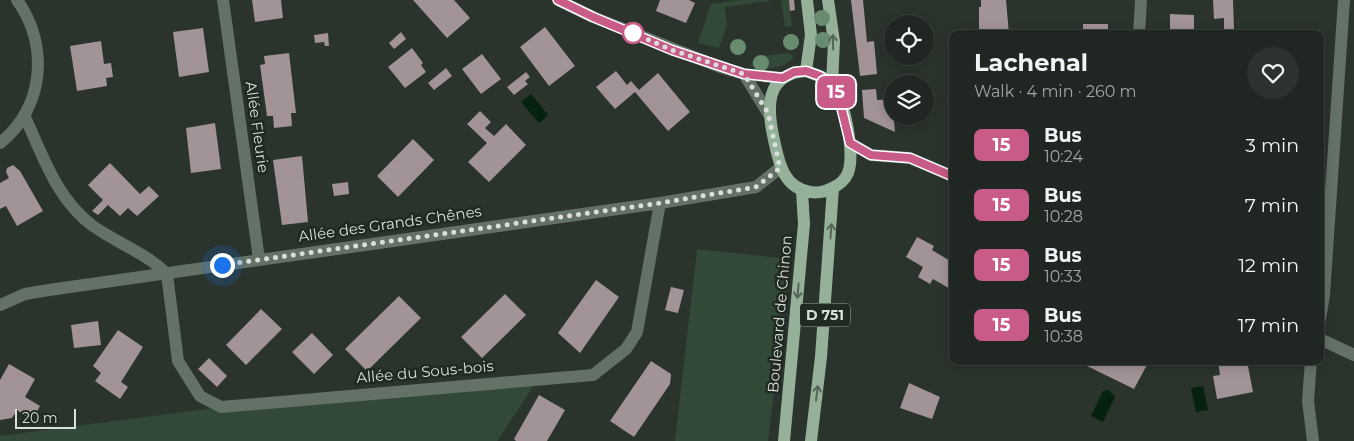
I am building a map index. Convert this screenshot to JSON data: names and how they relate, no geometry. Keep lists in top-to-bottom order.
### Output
{
  "streets": {
    "main road": ["Boulevard de Chinon", "D 751"],
    "street": ["Allée Fleurie", "Allée des Grands Chênes", "Allée du Sous-bois"]
  },
  "crossings": [
    ["Allée Fleurie", "Allée des Grands Chênes"],
    ["Allée des Grands Chênes", "Boulevard de Chinon"],
    ["Allée des Grands Chênes", "D 751"],
    ["Allée des Grands Chênes", "Allée du Sous-bois"],
    ["Boulevard de Chinon", "D 751"]
  ],
  "lines": ["bus line 15"],
  "scale_bar": "20 m",
  "page": {
    "on_map": "15",
    "heading": ["Lachenal", "Walk · 4 min · 260 m"],
    "list": [
      {
        "mark": "15",
        "name": "Bus",
        "note": "10:24",
        "value": "3 min"
      },
      {
        "mark": "15",
        "name": "Bus",
        "note": "10:28",
        "value": "7 min"
      },
      {
        "mark": "15",
        "name": "Bus",
        "note": "10:33",
        "value": "12 min"
      },
      {
        "mark": "15",
        "name": "Bus",
        "note": "10:38",
        "value": "17 min"
      }
    ],
    "scale": "20 m"
  }
}
